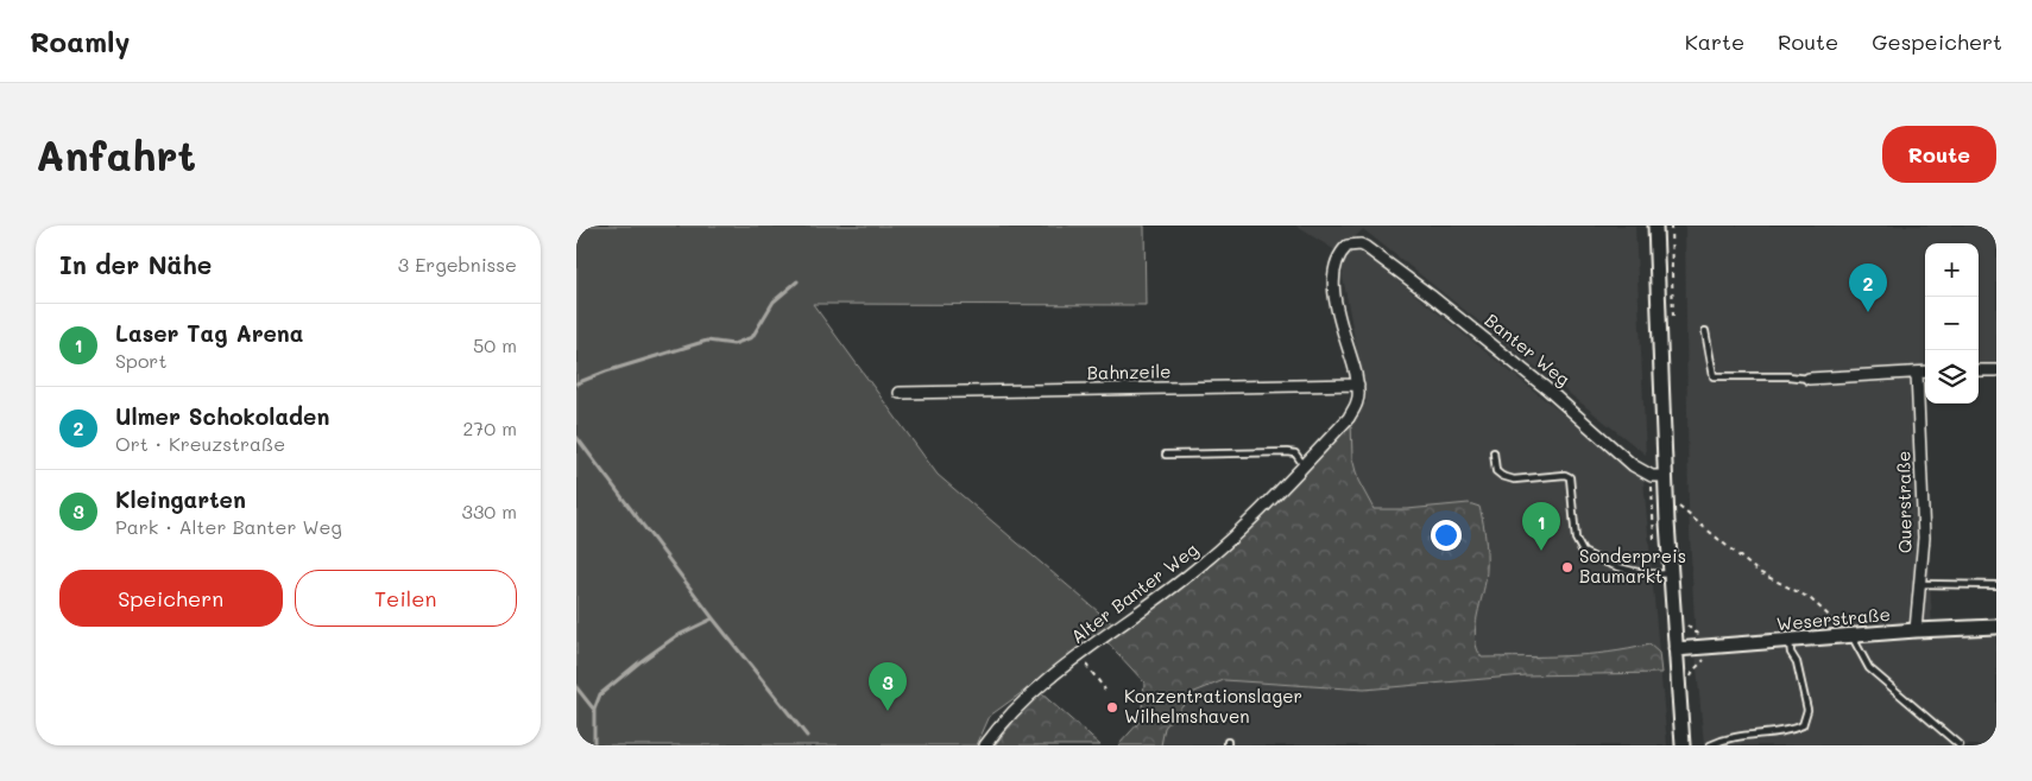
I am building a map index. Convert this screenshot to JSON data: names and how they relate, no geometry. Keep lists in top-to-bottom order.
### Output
{
  "streets": {
    "street": [
      "Banter Weg",
      "Bahnzeile",
      "Querstraße",
      "Alter Banter Weg",
      "Weserstraße"
    ]
  },
  "crossings": [
    ["Banter Weg", "Alter Banter Weg"],
    ["Bahnzeile", "Alter Banter Weg"],
    ["Querstraße", "Weserstraße"]
  ],
  "places": ["Sonderpreis Baumarkt", "Konzentrationslager Wilhelmshaven"],
  "page": {
    "header": "Roamly",
    "nav": ["Karte", "Route", "Gespeichert"],
    "buttons": [
      "Route",
      ["Speichern", "Teilen"]
    ],
    "title": "Anfahrt",
    "heading": ["In der Nähe", "3 Ergebnisse"],
    "map_buttons": ["+", "−"],
    "pins": ["2", "1", "3"],
    "list": [
      {
        "mark": "1",
        "name": "Laser Tag Arena",
        "note": "Sport",
        "value": "50 m"
      },
      {
        "mark": "2",
        "name": "Ulmer Schokoladen",
        "note": "Ort · Kreuzstraße",
        "value": "270 m"
      },
      {
        "mark": "3",
        "name": "Kleingarten",
        "note": "Park · Alter Banter Weg",
        "value": "330 m"
      }
    ]
  }
}
